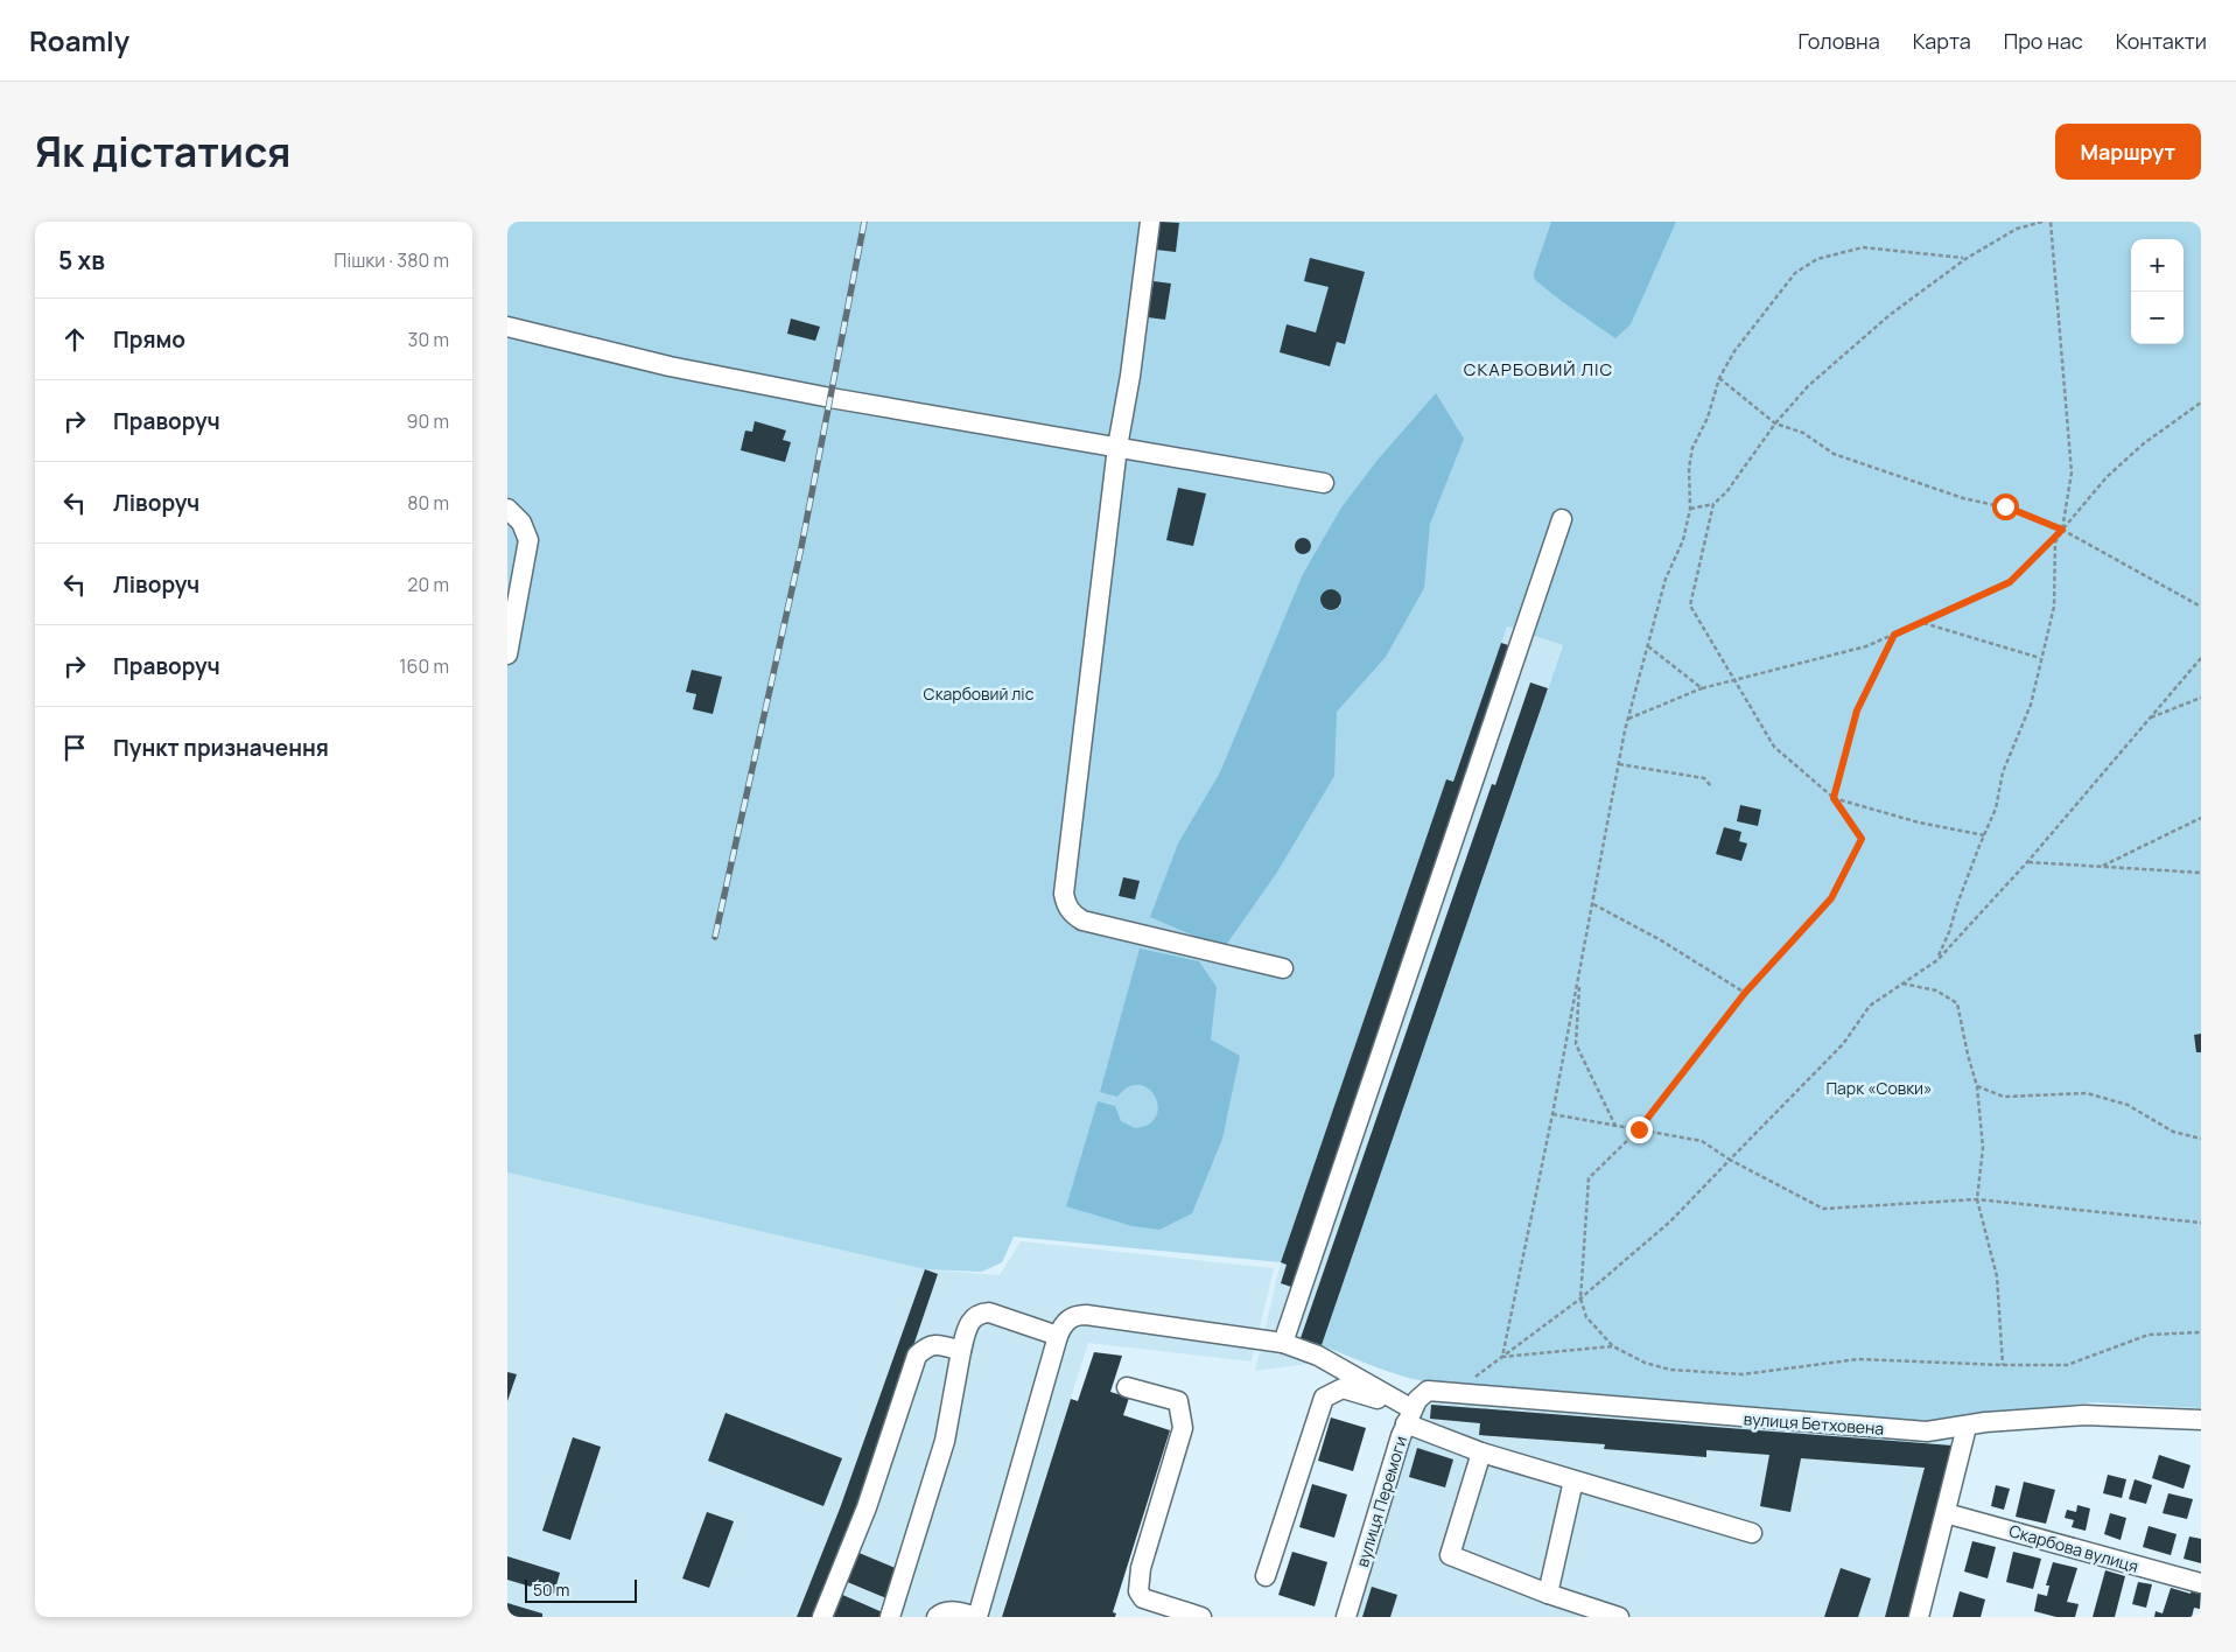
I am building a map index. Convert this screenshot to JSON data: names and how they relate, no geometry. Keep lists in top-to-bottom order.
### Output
{
  "streets": {
    "street": ["вулиця Бетховена", "вулиця Перемоги", "Скарбова вулиця"]
  },
  "crossings": [
    ["вулиця Бетховена", "вулиця Перемоги"]
  ],
  "districts": ["СКАРБОВИЙ ЛІС"],
  "parks": ["Скарбовий ліс", "Парк «Совки»"],
  "scale_bar": "50 m",
  "page": {
    "header": "Roamly",
    "nav": [
      "Головна",
      "Карта",
      "Про нас",
      "Контакти"
    ],
    "title": "Як дістатися",
    "buttons": "Маршрут",
    "heading": ["5 хв", "Пішки · 380 m"],
    "map_buttons": ["+", "−"],
    "list": [
      ["Прямо", "30 m"],
      ["Праворуч", "90 m"],
      ["Ліворуч", "80 m"],
      ["Ліворуч", "20 m"],
      ["Праворуч", "160 m"],
      "Пункт призначення"
    ],
    "scale": "50 m"
  }
}
